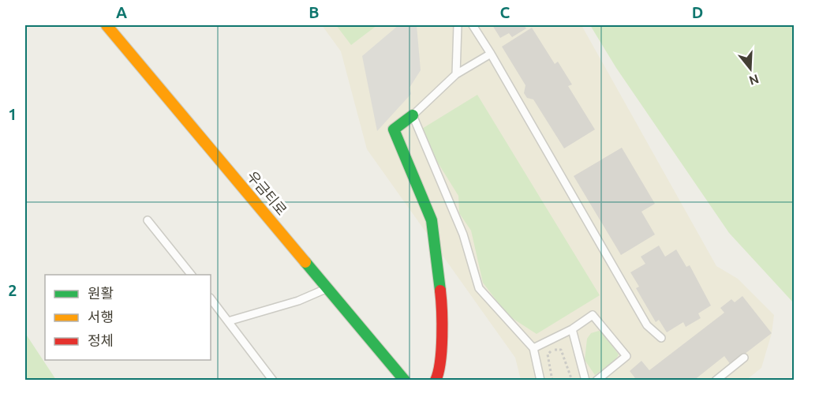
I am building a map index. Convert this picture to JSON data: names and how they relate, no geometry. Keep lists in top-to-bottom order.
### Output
{
  "streets": {
    "main road": ["우금티로"]
  },
  "legend": ["원활", "서행", "정체"],
  "north": "bottom",
  "grid": {
    "columns": [
      "A",
      "B",
      "C",
      "D"
    ],
    "rows": ["1", "2"]
  }
}
